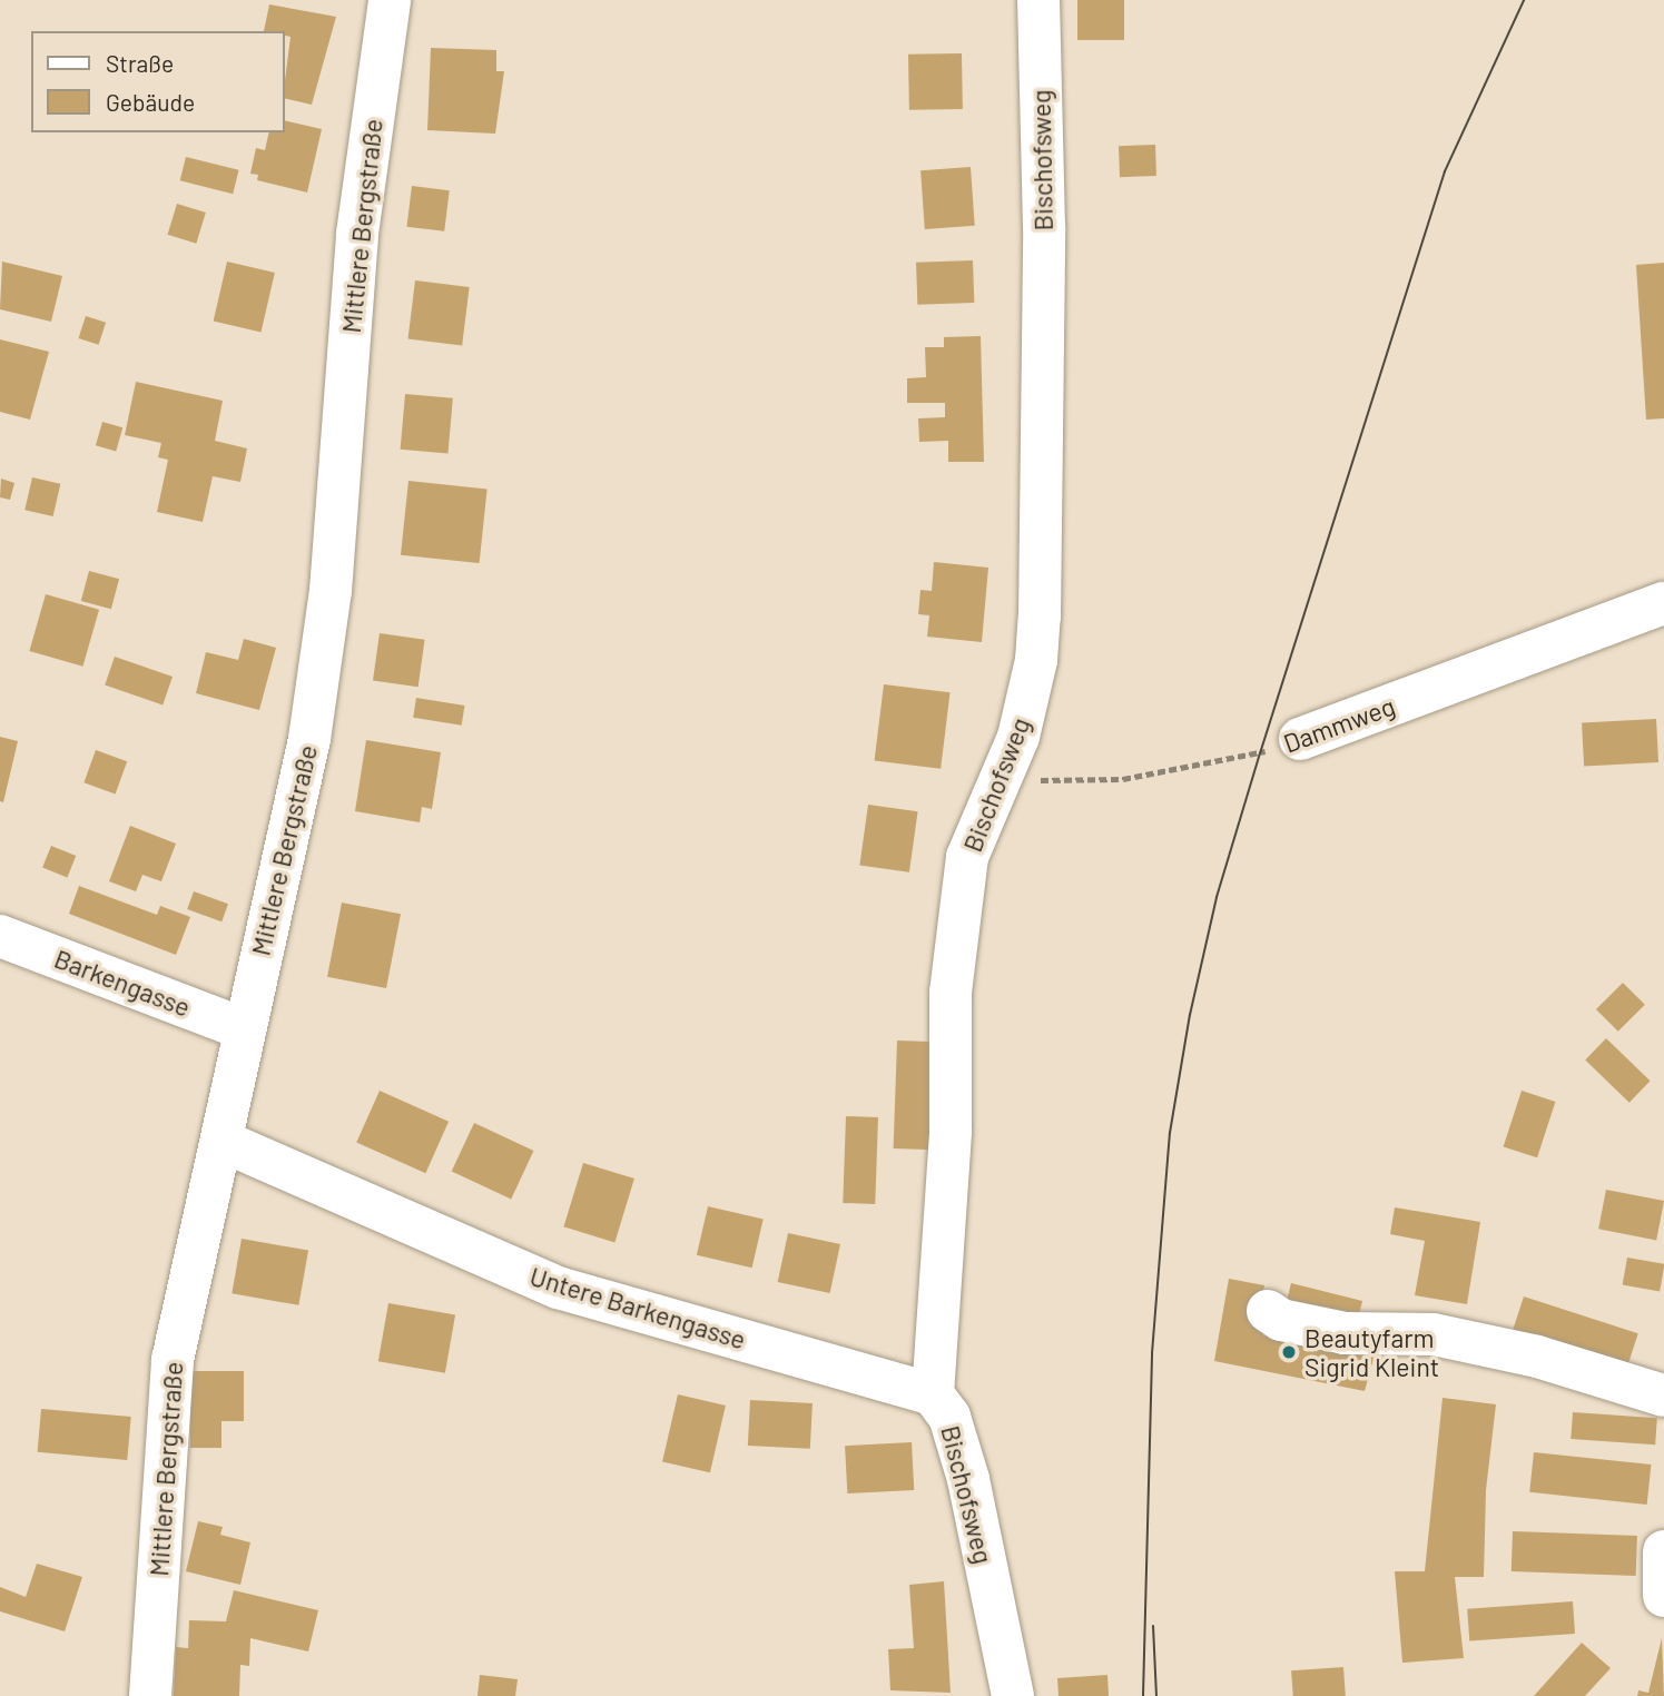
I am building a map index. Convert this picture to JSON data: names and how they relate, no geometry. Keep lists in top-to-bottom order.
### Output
{
  "streets": {
    "street": [
      "Bischofsweg",
      "Mittlere Bergstraße",
      "Dammweg",
      "Barkengasse",
      "Untere Barkengasse"
    ]
  },
  "crossings": [
    ["Bischofsweg", "Dammweg"],
    ["Bischofsweg", "Untere Barkengasse"],
    ["Mittlere Bergstraße", "Barkengasse"],
    ["Mittlere Bergstraße", "Untere Barkengasse"]
  ],
  "places": ["Beautyfarm Sigrid Kleint"],
  "legend": ["Straße", "Gebäude"]
}
